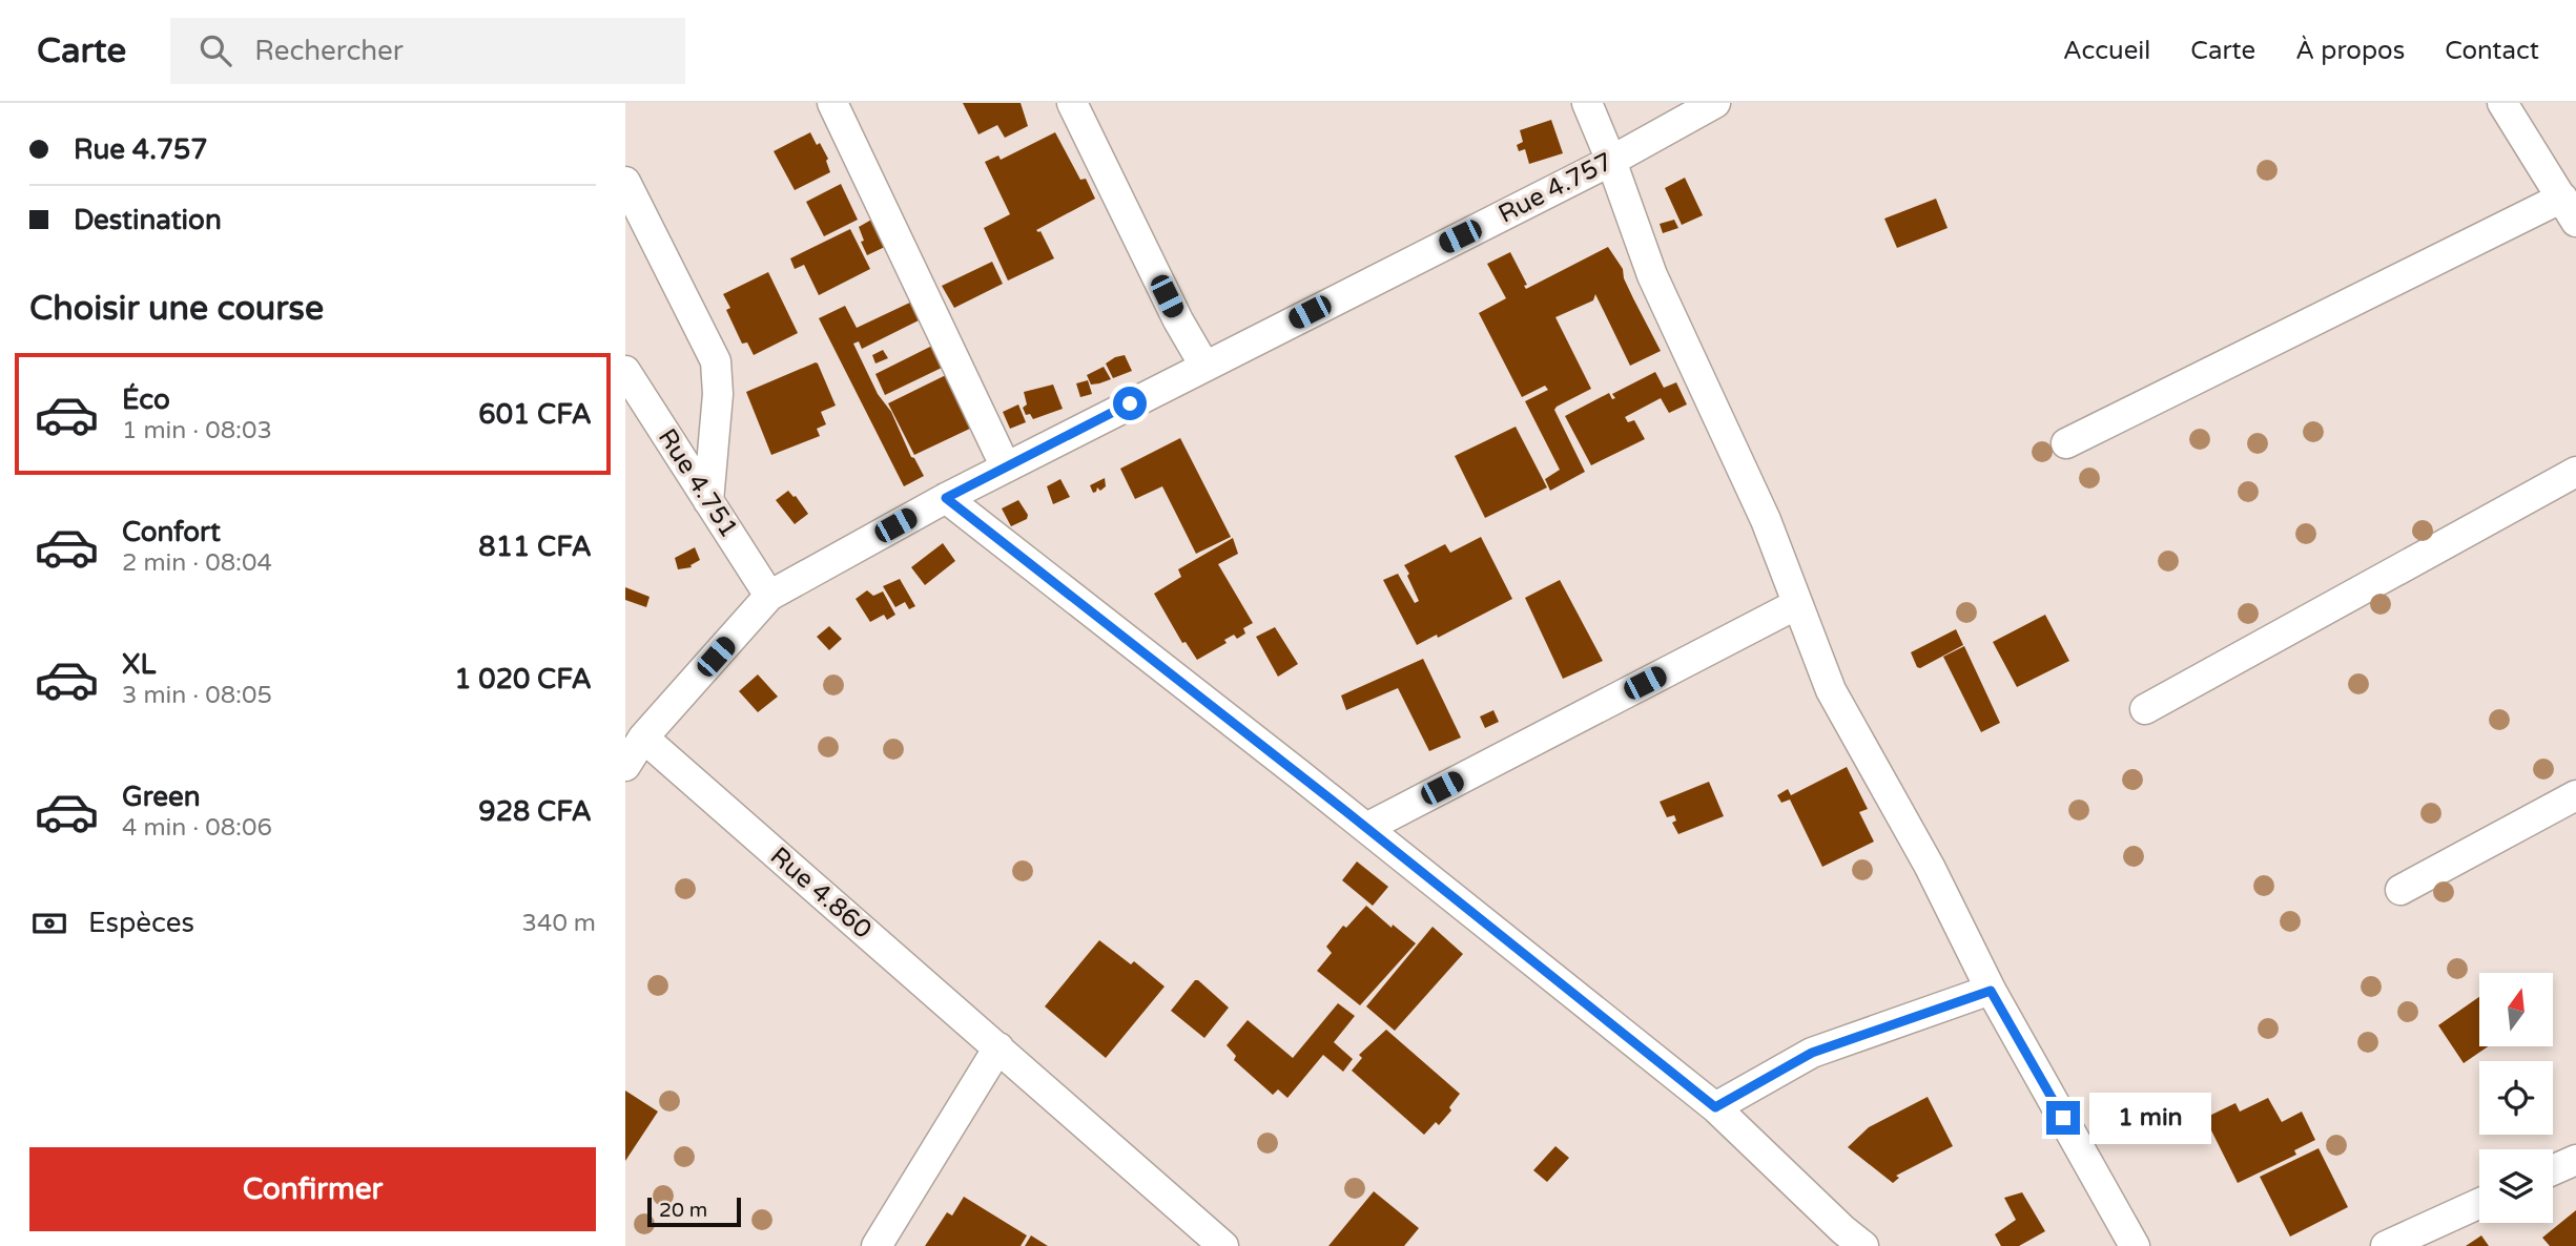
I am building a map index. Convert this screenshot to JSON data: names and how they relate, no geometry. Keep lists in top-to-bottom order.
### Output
{
  "streets": {
    "street": ["Rue 4.757", "Rue 4.751", "Rue 4.860"]
  },
  "crossings": [
    ["Rue 4.757", "Rue 4.751"],
    ["Rue 4.757", "Rue 4.860"]
  ],
  "scale_bar": "20 m",
  "north": "top",
  "page": {
    "header": "Carte",
    "search": "Rechercher",
    "nav": [
      "Accueil",
      "Carte",
      "À propos",
      "Contact"
    ],
    "banner": ["Rue 4.757", "Destination"],
    "heading": "Choisir une course",
    "list": [
      {
        "name": "Éco",
        "note": "1 min · 08:03",
        "value": "601 CFA"
      },
      {
        "name": "Confort",
        "note": "2 min · 08:04",
        "value": "811 CFA"
      },
      {
        "name": "XL",
        "note": "3 min · 08:05",
        "value": "1 020 CFA"
      },
      {
        "name": "Green",
        "note": "4 min · 08:06",
        "value": "928 CFA"
      }
    ],
    "pay": ["Espèces", "340 m"],
    "bubble": "1 min",
    "buttons": "Confirmer",
    "scale": "20 m"
  }
}
